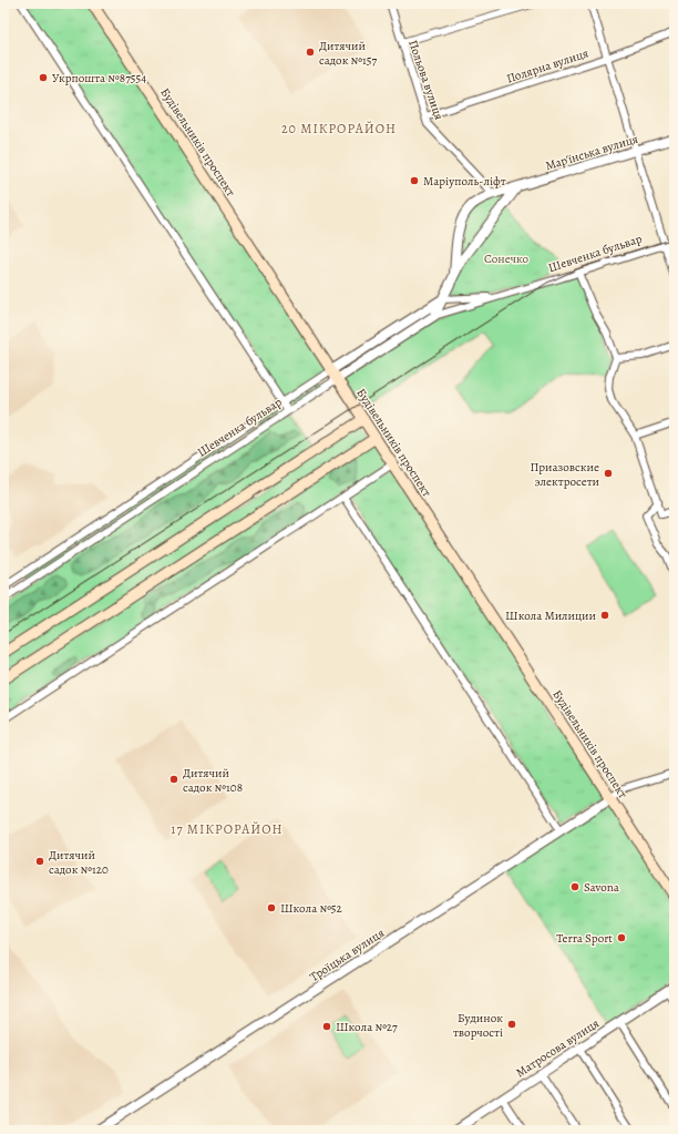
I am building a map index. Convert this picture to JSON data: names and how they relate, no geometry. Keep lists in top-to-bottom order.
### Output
{
  "streets": {
    "main road": ["Будівельників проспект"],
    "street": [
      "Полярна вулиця",
      "Польова вулиця",
      "Мар'їнська вулиця",
      "Шевченка бульвар",
      "Троїцька вулиця",
      "Матросова вулиця"
    ]
  },
  "crossings": [
    ["Полярна вулиця", "Польова вулиця"],
    ["Польова вулиця", "Мар'їнська вулиця"],
    ["Будівельників проспект", "Шевченка бульвар"],
    ["Будівельників проспект", "Троїцька вулиця"]
  ],
  "districts": ["20 МІКРОРАЙОН", "17 МІКРОРАЙОН"],
  "parks": ["Сонечко"],
  "places": [
    "Дитячий садок №157",
    "Укрпошта №87554",
    "Маріуполь-ліфт",
    "Приазовские электросети",
    "Школа Милиции",
    "Дитячий садок №108",
    "Дитячий садок №120",
    "Savona",
    "Школа №52",
    "Terra Sport",
    "Будинок творчості",
    "Школа №27"
  ]
}
